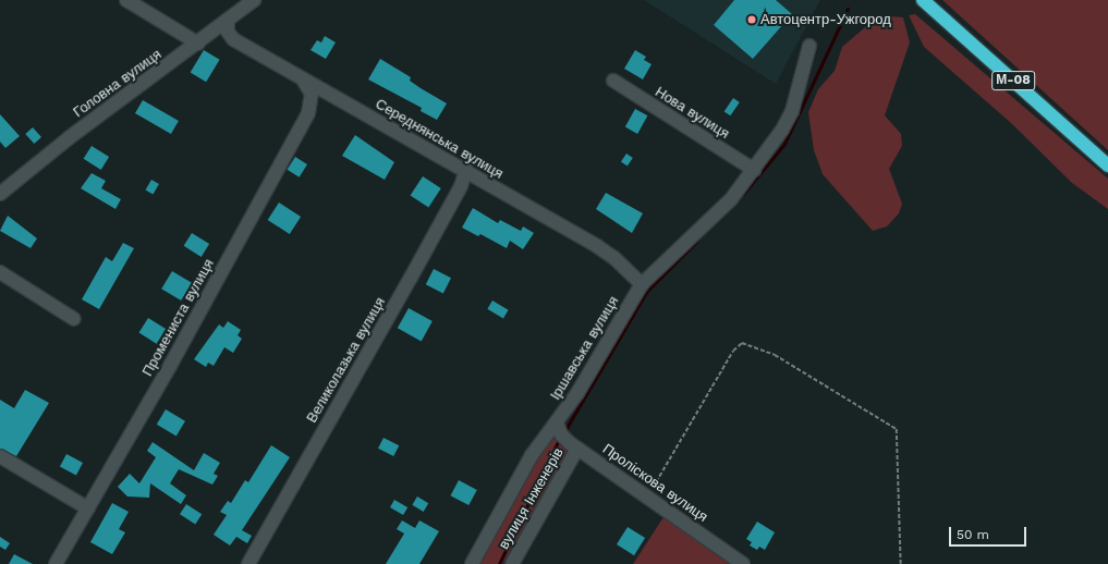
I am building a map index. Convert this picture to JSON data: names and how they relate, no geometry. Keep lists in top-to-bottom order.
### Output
{
  "streets": {
    "highway": ["М-08"],
    "street": [
      "Головна вулиця",
      "Нова вулиця",
      "Середнянська вулиця",
      "Промениста вулиця",
      "Іршавська вулиця",
      "Великолазька вулиця",
      "Проліскова вулиця",
      "вулиця Інженерів"
    ]
  },
  "crossings": [
    ["Головна вулиця", "Середнянська вулиця"],
    ["Нова вулиця", "Іршавська вулиця"],
    ["Середнянська вулиця", "Промениста вулиця"],
    ["Середнянська вулиця", "Іршавська вулиця"],
    ["Середнянська вулиця", "Великолазька вулиця"],
    ["Іршавська вулиця", "Проліскова вулиця"],
    ["Проліскова вулиця", "вулиця Інженерів"]
  ],
  "places": ["Автоцентр-Ужгород"],
  "scale_bar": "50 m"
}
